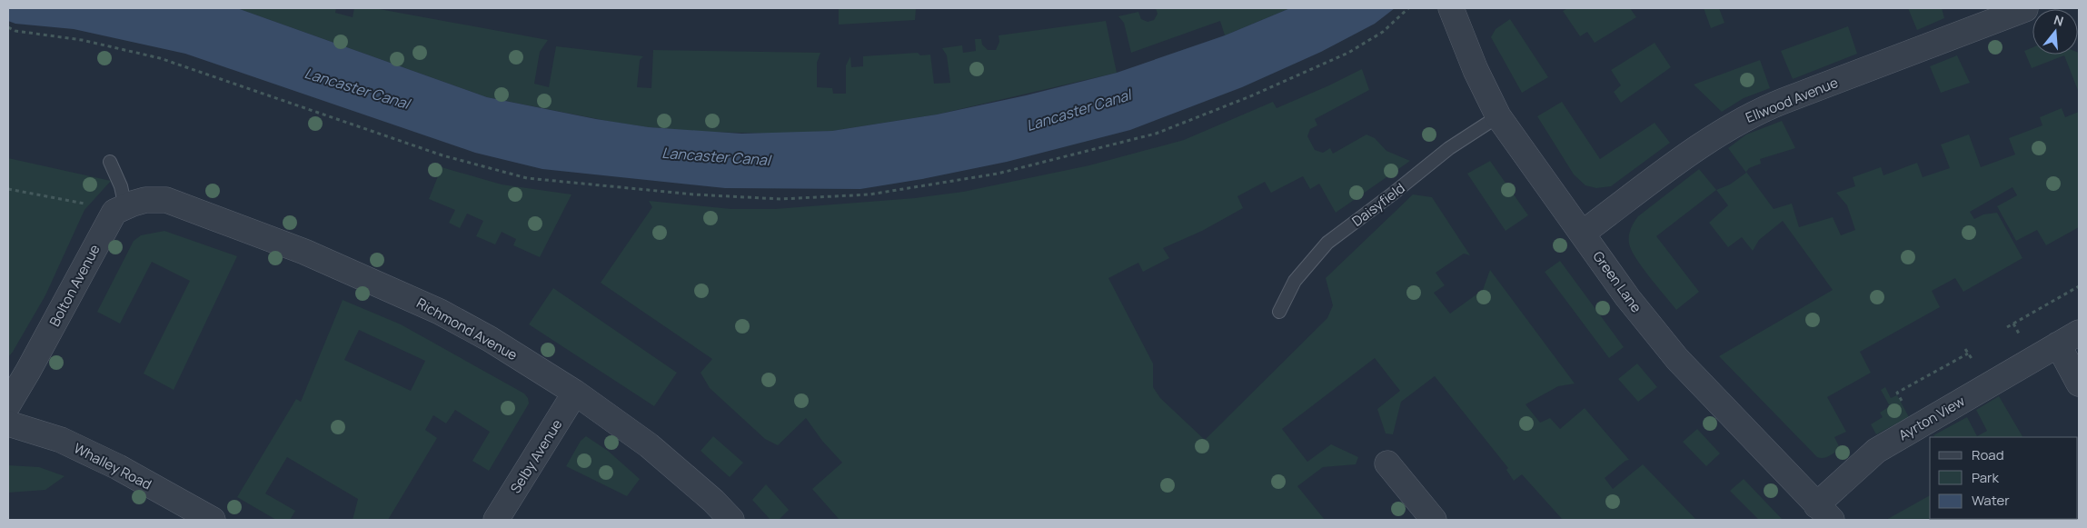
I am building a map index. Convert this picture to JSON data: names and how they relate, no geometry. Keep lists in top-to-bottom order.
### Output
{
  "streets": {
    "street": [
      "Ellwood Avenue",
      "Green Lane",
      "Bolton Avenue",
      "Richmond Avenue",
      "Ayrton View",
      "Selby Avenue",
      "Whalley Road"
    ],
    "lane": ["Daisyfield"]
  },
  "crossings": [
    ["Ellwood Avenue", "Green Lane"],
    ["Daisyfield", "Green Lane"],
    ["Green Lane", "Ayrton View"],
    ["Bolton Avenue", "Richmond Avenue"],
    ["Richmond Avenue", "Selby Avenue"]
  ],
  "water": ["Lancaster Canal"],
  "legend": ["Road", "Park", "Water"],
  "north": "top"
}
